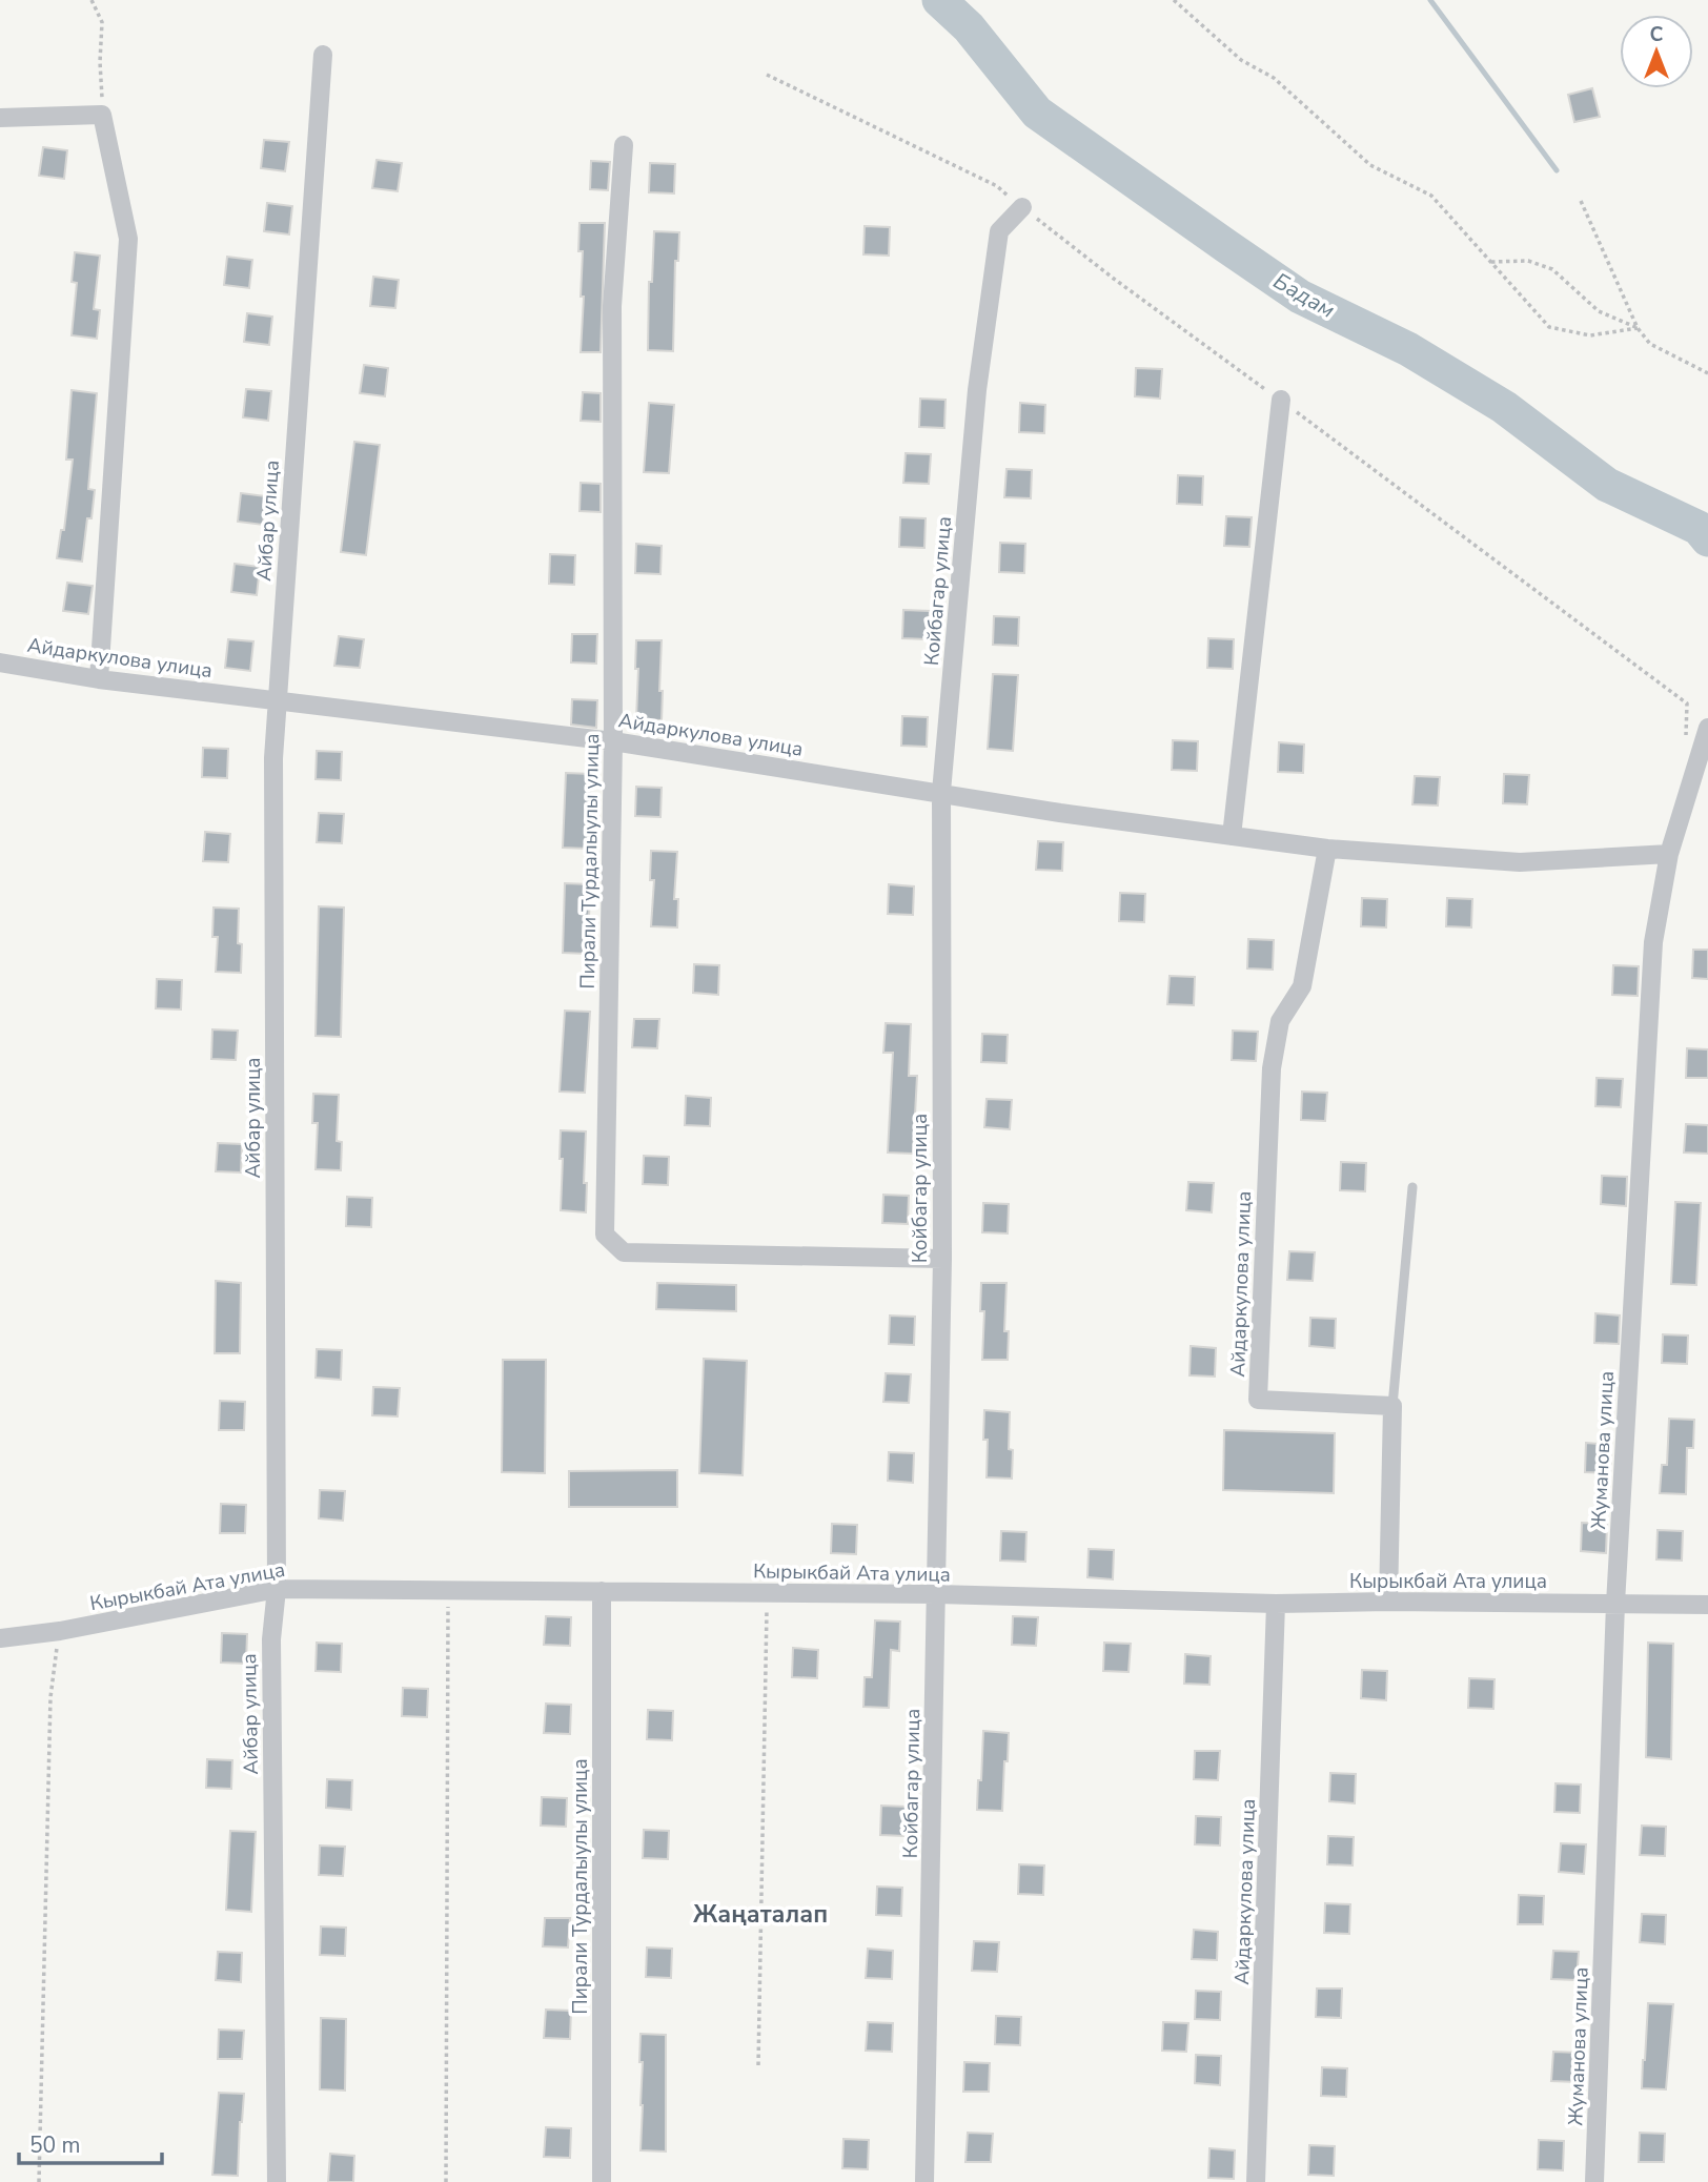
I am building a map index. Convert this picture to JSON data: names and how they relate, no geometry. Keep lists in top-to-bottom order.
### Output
{
  "streets": {
    "street": [
      "Айбар улица",
      "Койбагар улица",
      "Айдаркулова улица",
      "Пирали Турдалыулы улица",
      "Жуманова улица",
      "Кырыкбай Ата улица"
    ]
  },
  "crossings": [
    ["Айбар улица", "Айдаркулова улица"],
    ["Айбар улица", "Кырыкбай Ата улица"],
    ["Койбагар улица", "Айдаркулова улица"],
    ["Койбагар улица", "Пирали Турдалыулы улица"],
    ["Койбагар улица", "Кырыкбай Ата улица"],
    ["Айдаркулова улица", "Пирали Турдалыулы улица"],
    ["Айдаркулова улица", "Жуманова улица"],
    ["Айдаркулова улица", "Кырыкбай Ата улица"],
    ["Пирали Турдалыулы улица", "Кырыкбай Ата улица"],
    ["Жуманова улица", "Кырыкбай Ата улица"]
  ],
  "districts": ["Жаңаталап"],
  "water": ["Бадам"],
  "scale_bar": "50 m",
  "north": "top"
}
